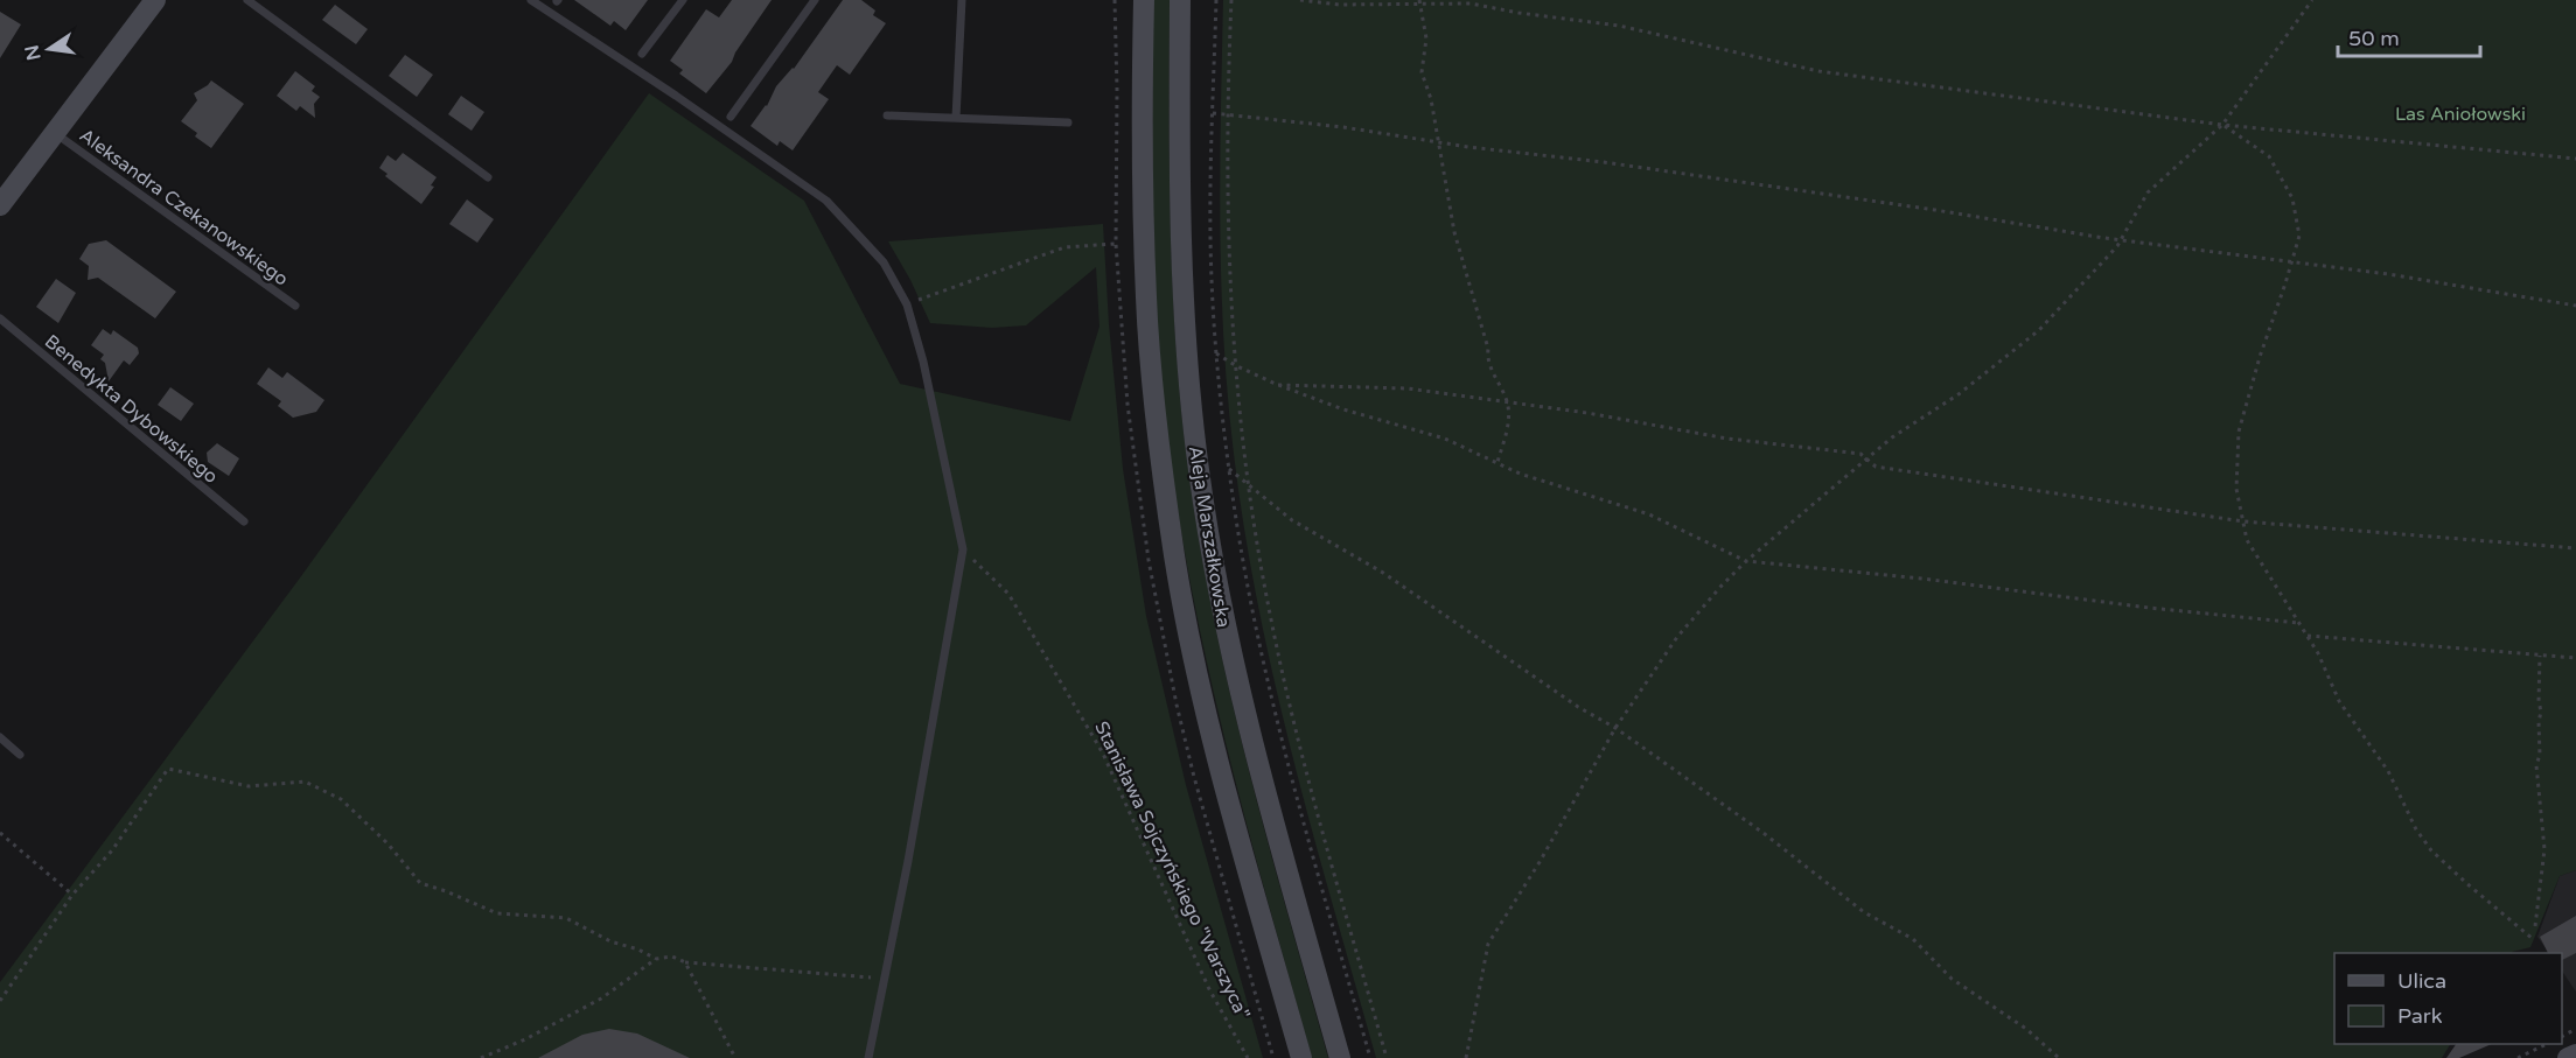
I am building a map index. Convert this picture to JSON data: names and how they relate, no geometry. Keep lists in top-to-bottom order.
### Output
{
  "streets": {
    "main road": ["Aleja Marszałkowska"],
    "lane": ["Aleksandra Czekanowskiego", "Benedykta Dybowskiego"],
    "path": ["Stanisława Sojczyńskiego \"Warszyca\""]
  },
  "parks": ["Las Aniołowski"],
  "legend": ["Ulica", "Park"],
  "scale_bar": "50 m",
  "north": "left"
}
